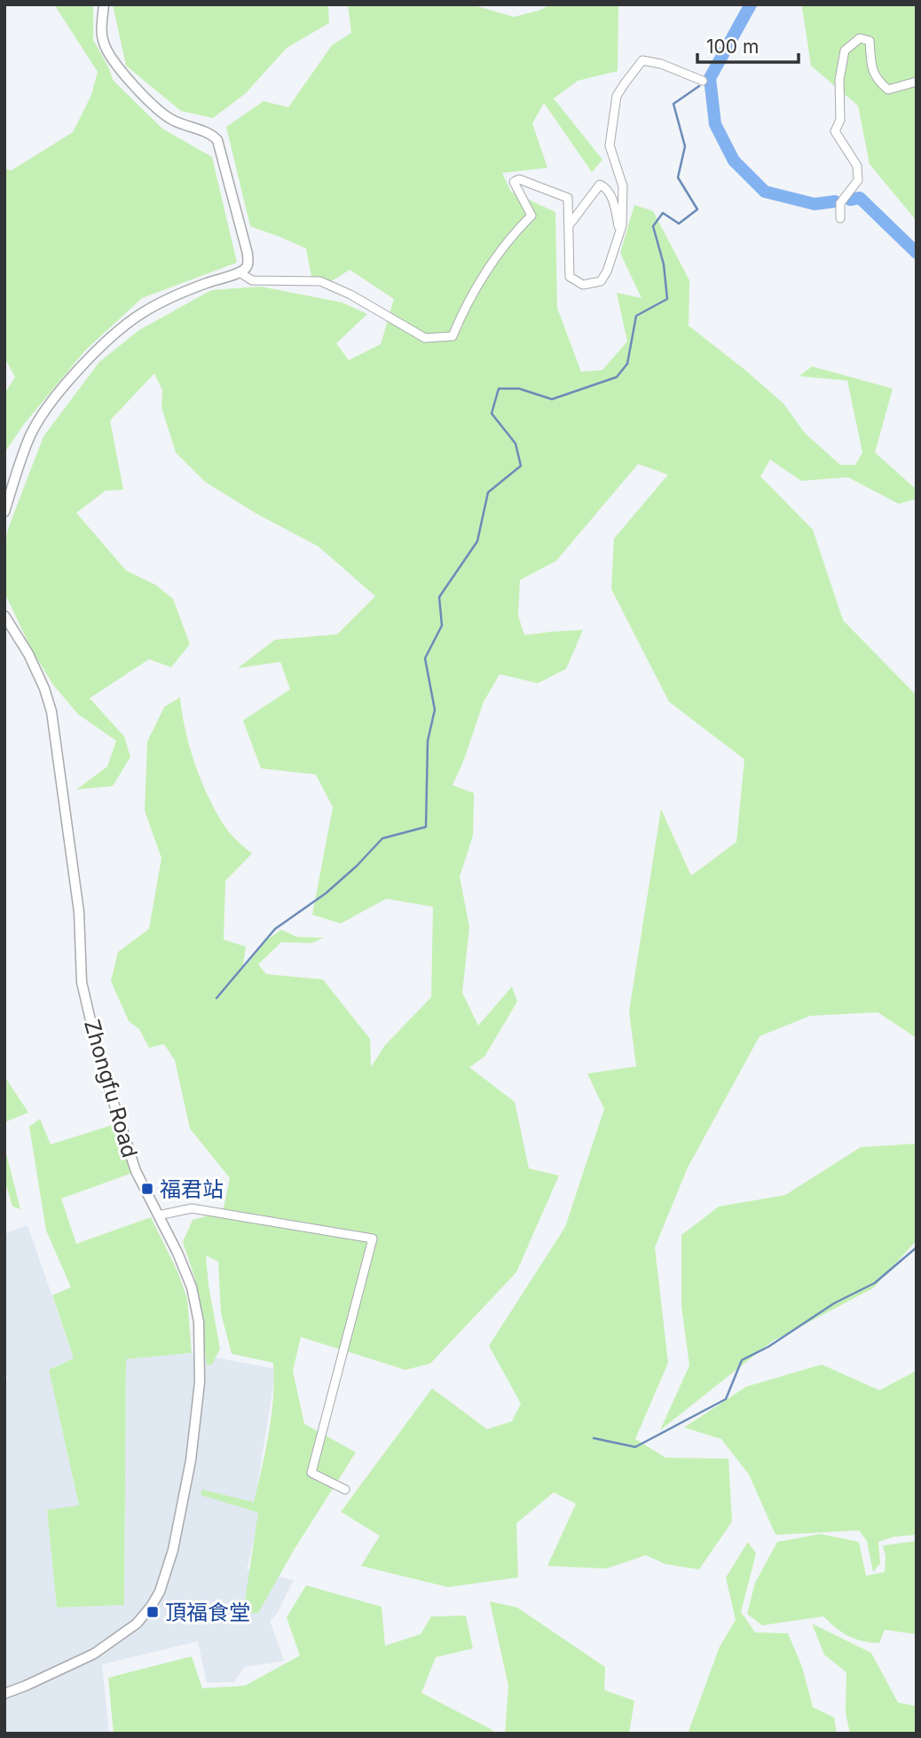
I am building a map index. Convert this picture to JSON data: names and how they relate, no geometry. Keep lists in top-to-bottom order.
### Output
{
  "streets": {
    "street": ["Zhongfu Road"]
  },
  "places": {
    "transit": ["福君站", "頂福食堂"]
  },
  "scale_bar": "100 m"
}
